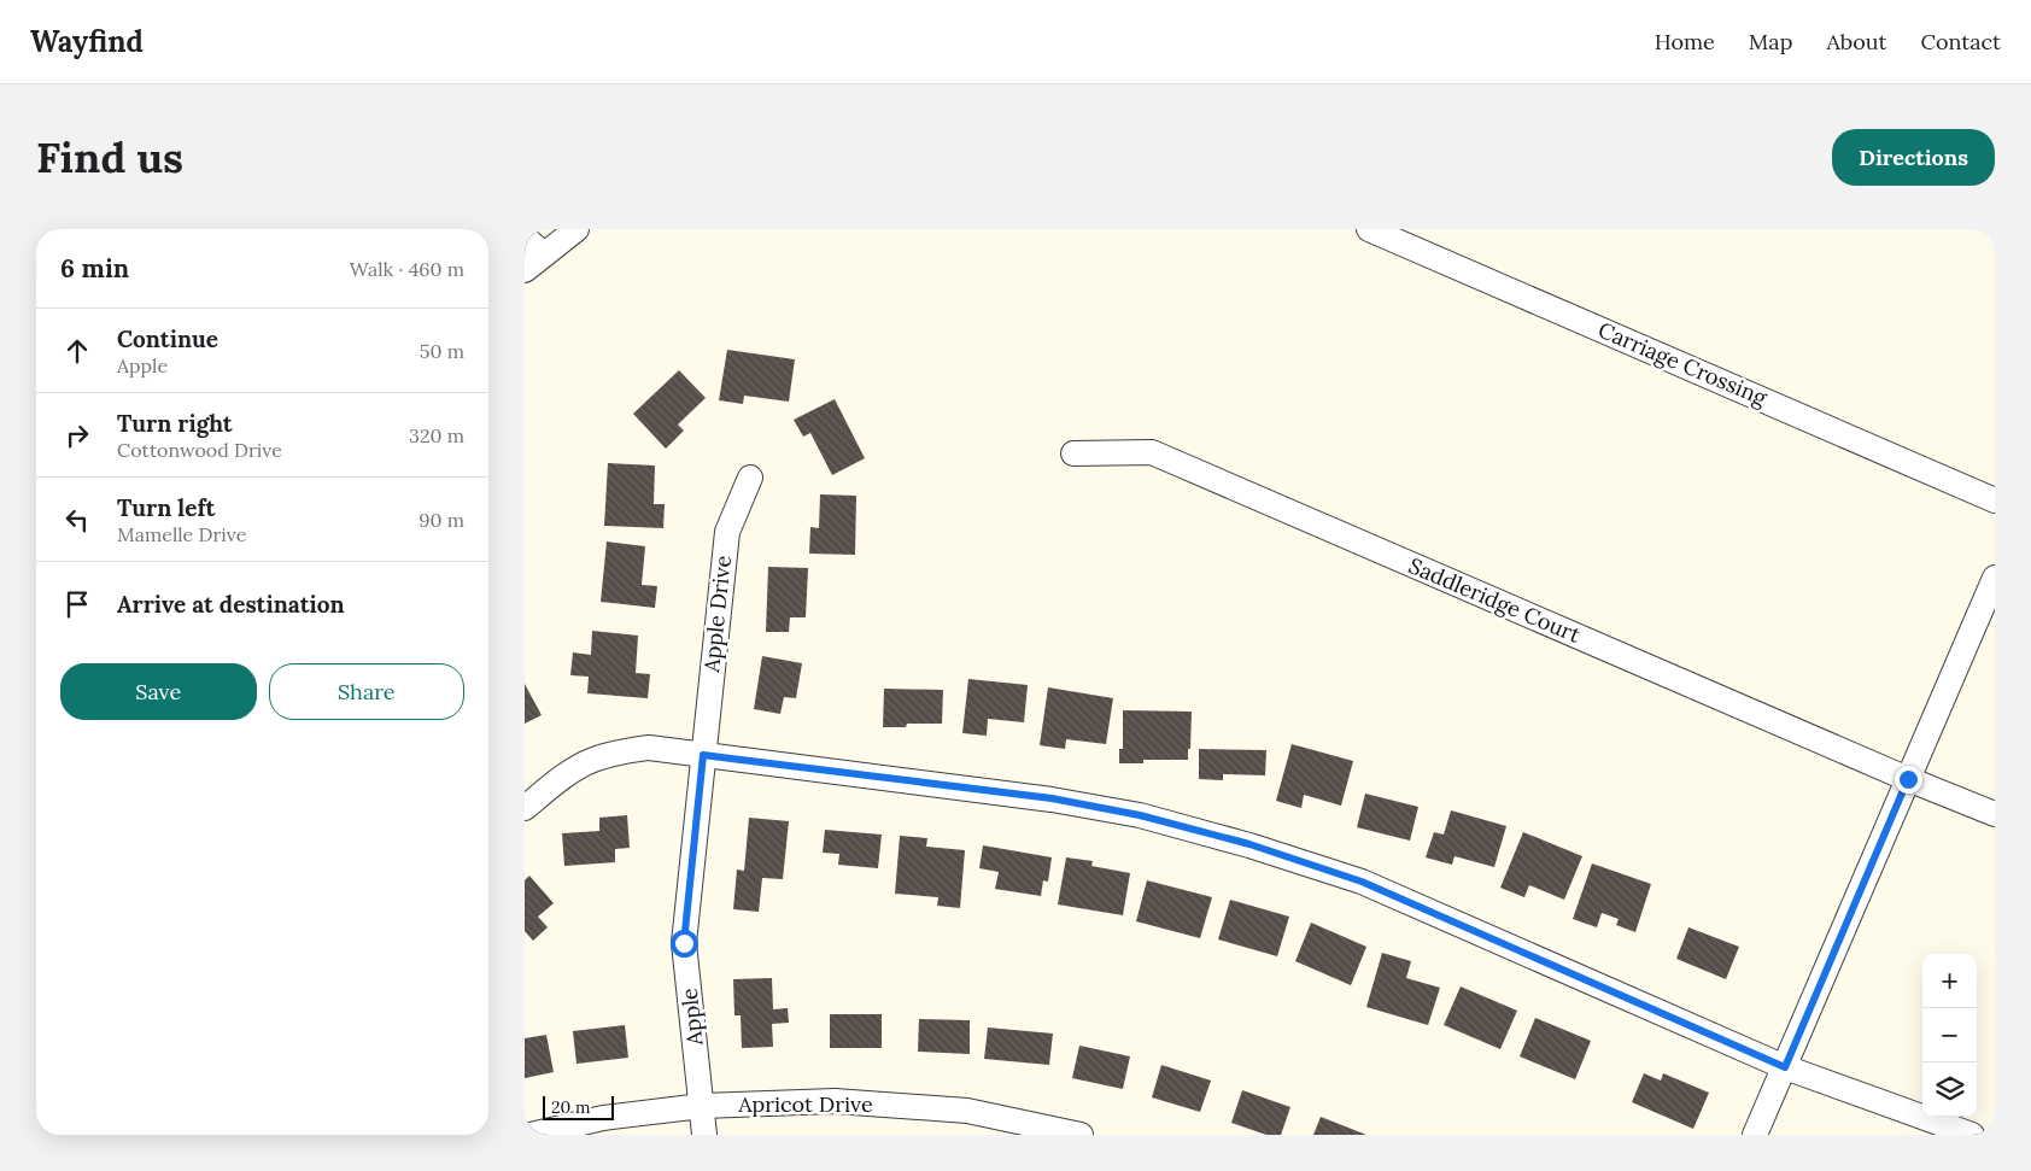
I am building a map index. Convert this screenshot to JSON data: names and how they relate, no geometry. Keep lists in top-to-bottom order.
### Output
{
  "streets": {
    "street": [
      "Carriage Crossing",
      "Saddleridge Court",
      "Apple Drive",
      "Apple",
      "Apricot Drive"
    ]
  },
  "crossings": [
    ["Apple Drive", "Apple"],
    ["Apple", "Apricot Drive"]
  ],
  "scale_bar": "20 m",
  "page": {
    "header": "Wayfind",
    "nav": [
      "Home",
      "Map",
      "About",
      "Contact"
    ],
    "buttons": [
      "Directions",
      ["Save", "Share"]
    ],
    "title": "Find us",
    "heading": ["6 min", "Walk · 460 m"],
    "list": [
      ["Continue", "Apple", "50 m"],
      ["Turn right", "Cottonwood Drive", "320 m"],
      ["Turn left", "Mamelle Drive", "90 m"],
      "Arrive at destination"
    ],
    "map_buttons": ["+", "−"],
    "scale": "20 m"
  }
}
